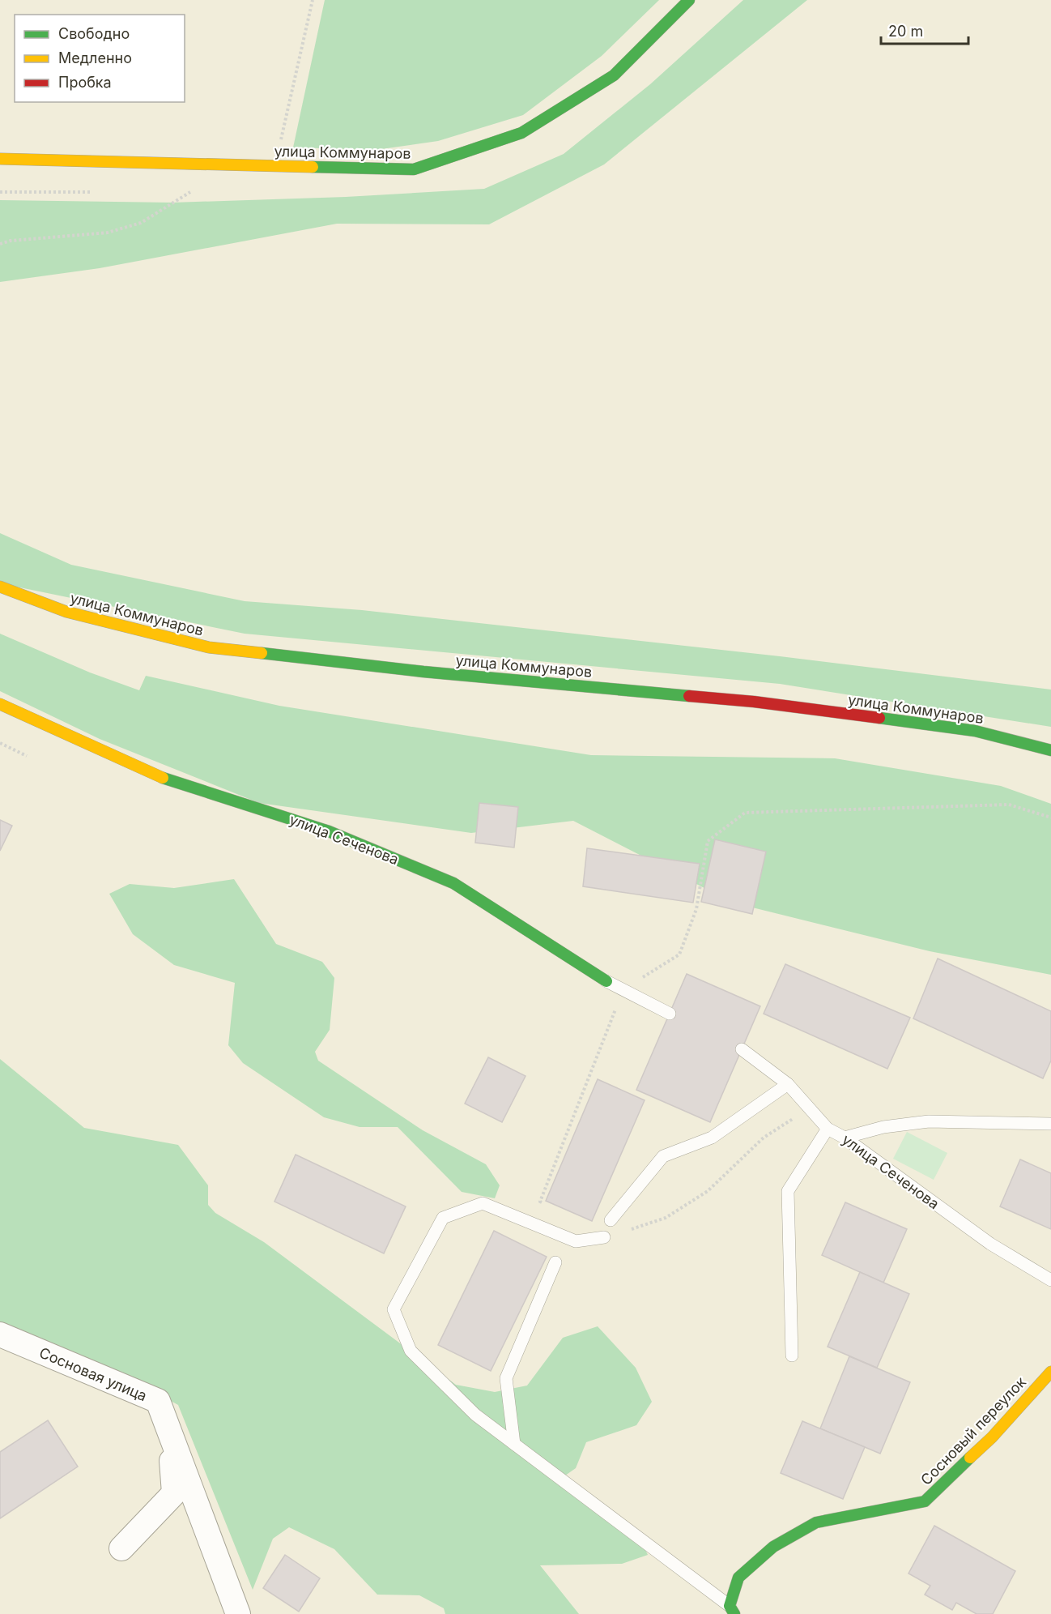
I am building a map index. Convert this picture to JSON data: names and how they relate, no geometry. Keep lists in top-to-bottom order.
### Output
{
  "streets": {
    "main road": ["улица Коммунаров", "улица Сеченова", "Сосновый переулок"],
    "street": ["Сосновая улица"]
  },
  "legend": ["Свободно", "Медленно", "Пробка"],
  "scale_bar": "20 m"
}
